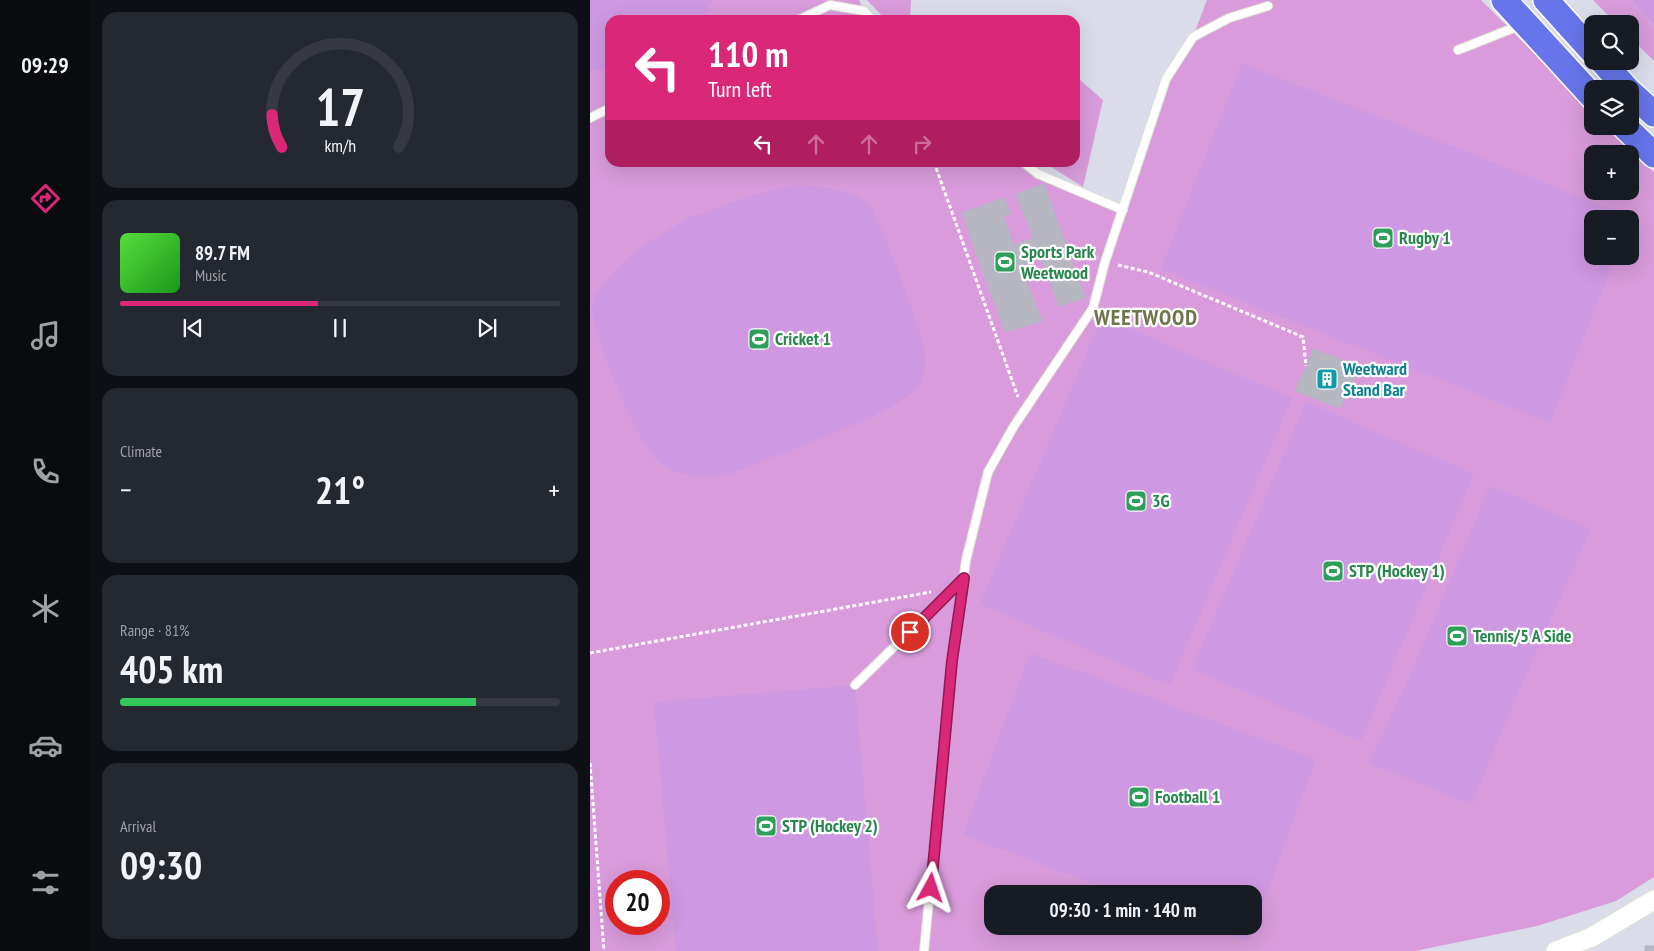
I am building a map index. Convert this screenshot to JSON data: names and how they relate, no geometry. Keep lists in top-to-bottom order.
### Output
{
  "districts": ["WEETWOOD"],
  "places": {
    "sports": [
      "Rugby 1",
      "Sports Park Weetwood",
      "Cricket 1",
      "3G",
      "STP (Hockey 1)",
      "Tennis/5 A Side",
      "Football 1",
      "STP (Hockey 2)"
    ],
    "building": ["Weetward Stand Bar"]
  },
  "page": {
    "tabs": "09:29",
    "map_buttons": ["+", "−"],
    "turn": ["110 m", "Turn left"],
    "song": ["89.7 FM", "Music"],
    "tile": [
      "Climate",
      ["Range · 81%", "405 km"],
      ["Arrival", "09:30"]
    ],
    "heat": ["−", "21°", "+"],
    "limit": "20",
    "trip": "09:30 · 1 min · 140 m",
    "gauge": ["17", "km/h"]
  }
}
